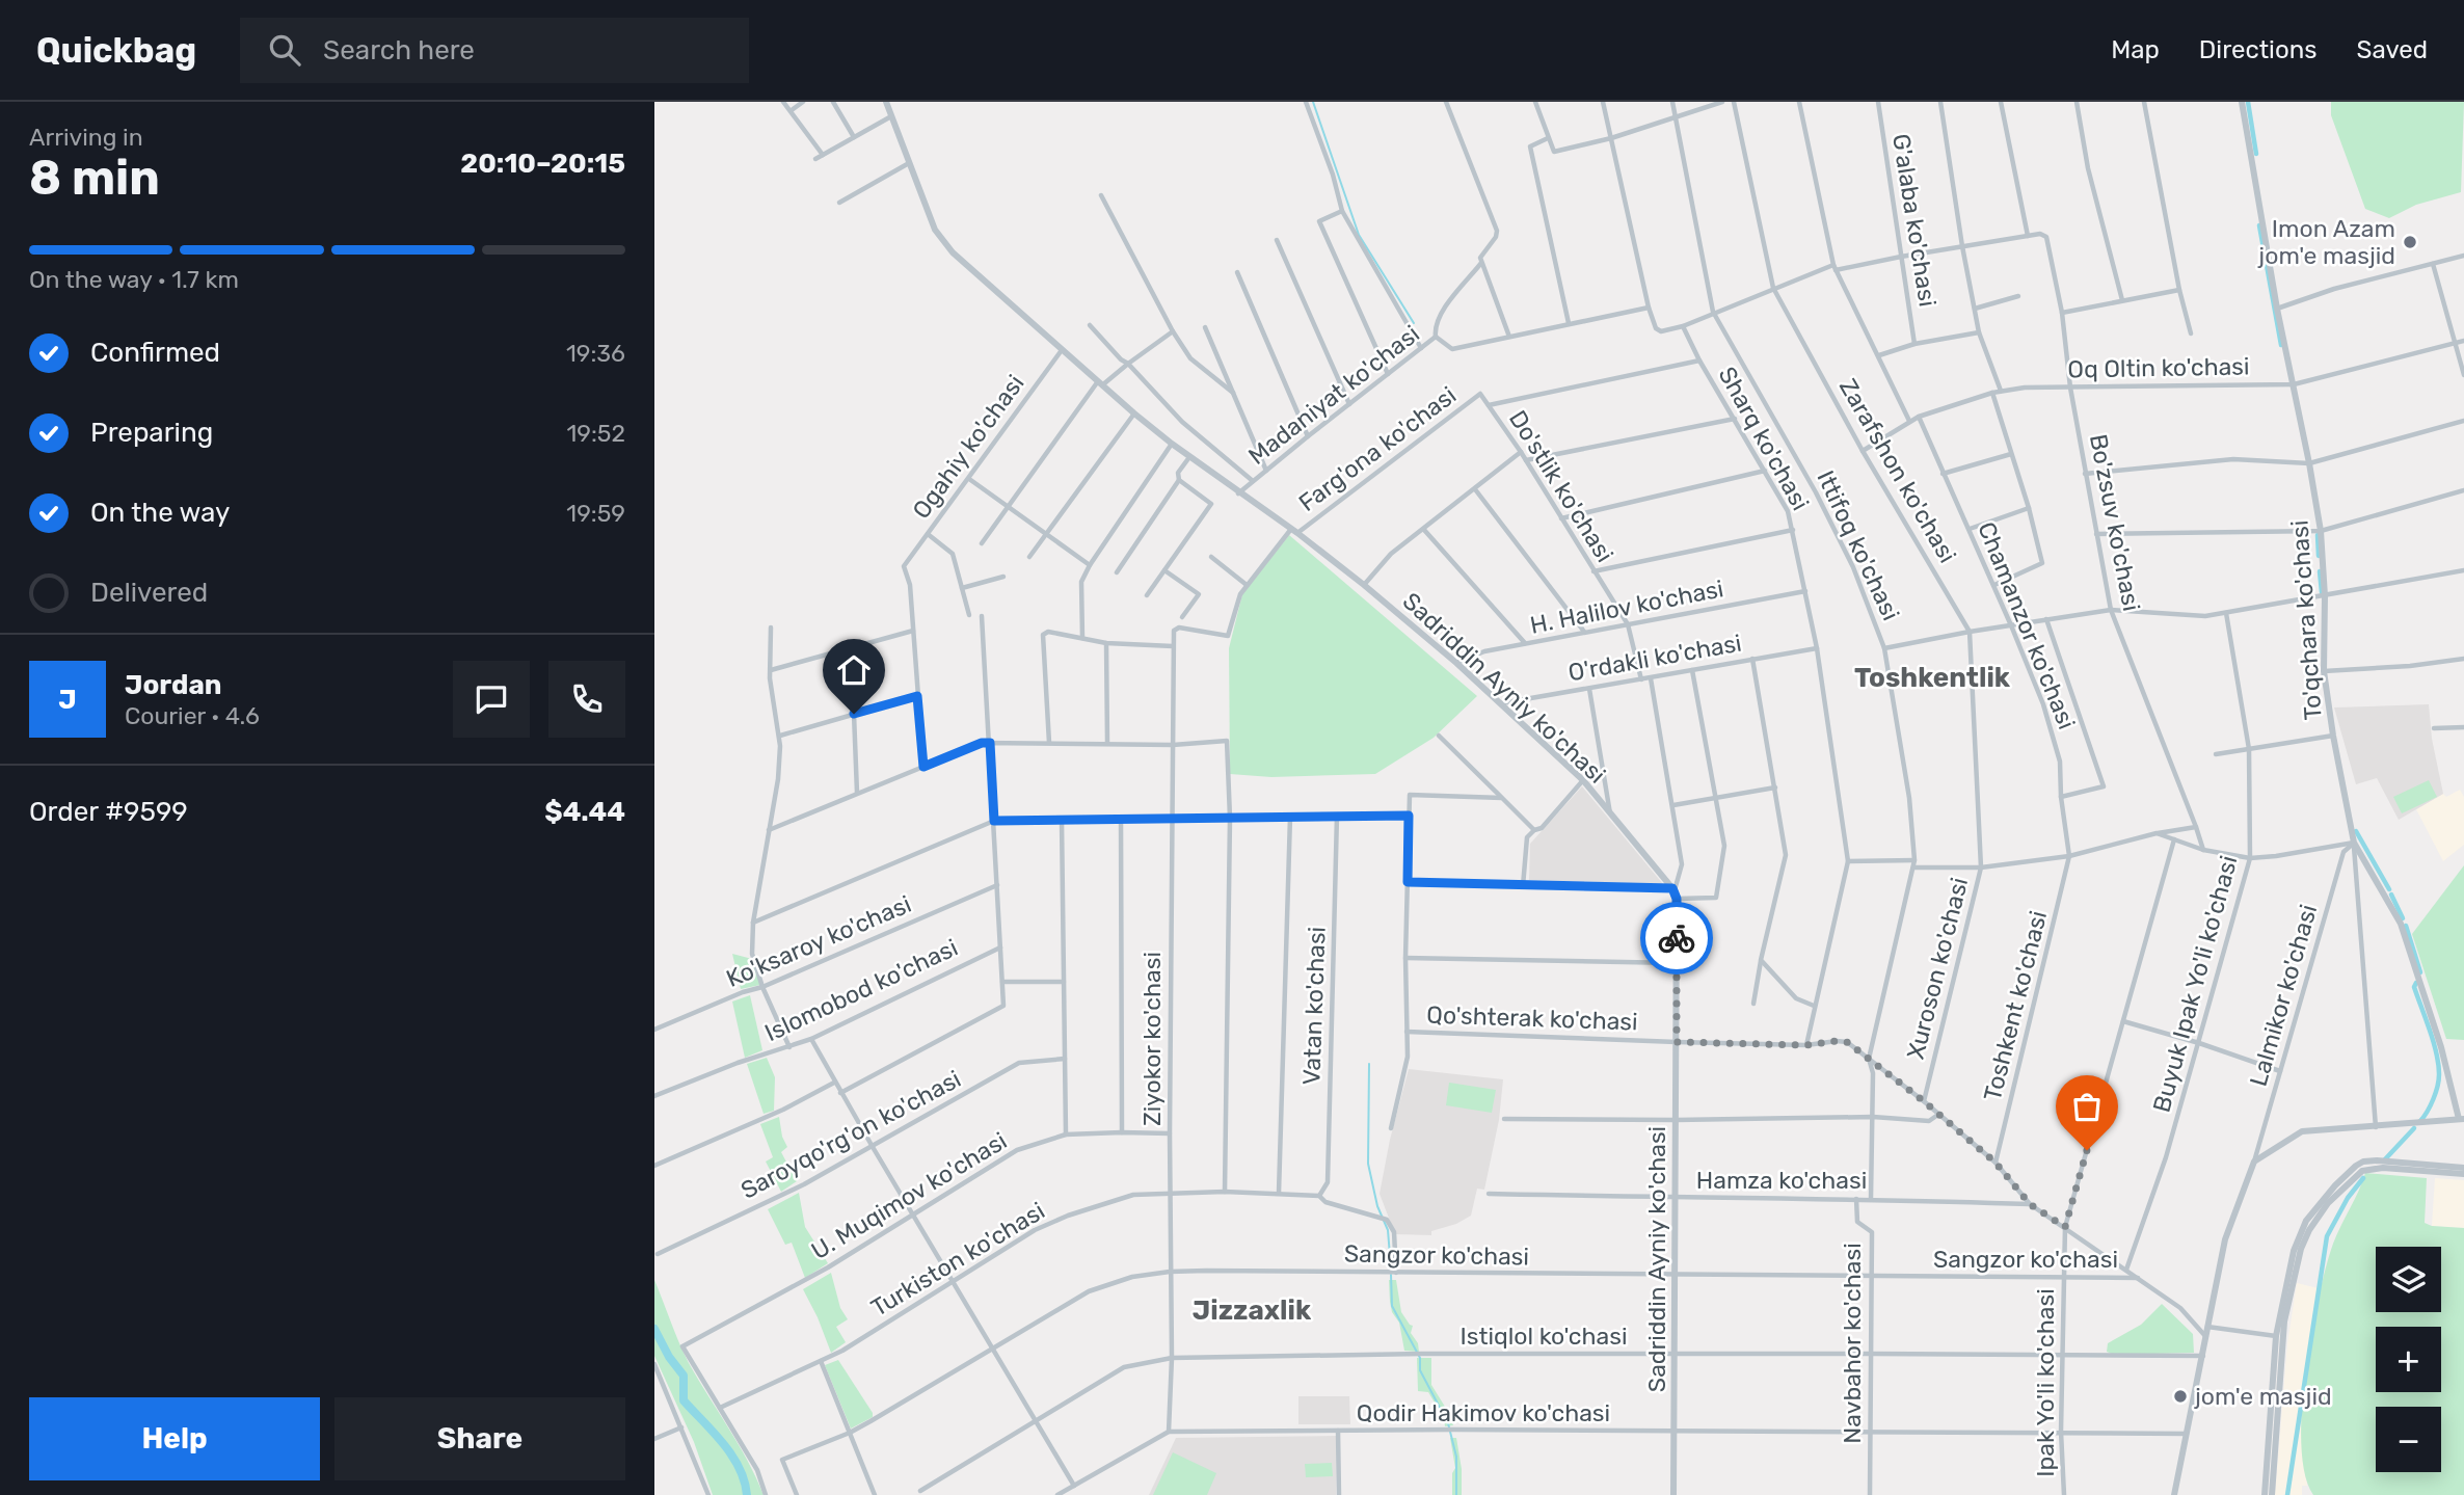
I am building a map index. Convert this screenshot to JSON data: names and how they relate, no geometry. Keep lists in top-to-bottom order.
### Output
{
  "streets": {
    "street": [
      "G'alaba ko'chasi",
      "Oq Oltin ko'chasi",
      "Madaniyat ko'chasi",
      "Sharq ko'chasi",
      "Ogahiy ko'chasi",
      "Farg'ona ko'chasi",
      "Zarafshon ko'chasi",
      "Do'stlik ko'chasi",
      "Bo'zsuv ko'chasi",
      "Ittifoq ko'chasi",
      "H. Halilov ko'chasi",
      "To'qchara ko'chasi",
      "Chamanzor ko'chasi",
      "O'rdakli ko'chasi",
      "Sadriddin Ayniy ko'chasi",
      "Ko'ksaroy ko'chasi",
      "Xuroson ko'chasi",
      "Buyuk Ipak Yo'li ko'chasi",
      "Islomobod ko'chasi",
      "Lalmikor ko'chasi",
      "Vatan ko'chasi",
      "Toshkent ko'chasi",
      "Qo'shterak ko'chasi",
      "Ziyokor ko'chasi",
      "Saroyqo'rg'on ko'chasi",
      "Hamza ko'chasi",
      "U. Muqimov ko'chasi",
      "Sangzor ko'chasi",
      "Turkiston ko'chasi",
      "Istiqlol ko'chasi",
      "Navbahor ko'chasi",
      "Ipak Yo'li ko'chasi",
      "Qodir Hakimov ko'chasi"
    ]
  },
  "crossings": [
    ["Oq Oltin ko'chasi", "Zarafshon ko'chasi"],
    ["Oq Oltin ko'chasi", "Bo'zsuv ko'chasi"],
    ["Oq Oltin ko'chasi", "To'qchara ko'chasi"],
    ["Oq Oltin ko'chasi", "Chamanzor ko'chasi"],
    ["Madaniyat ko'chasi", "Sadriddin Ayniy ko'chasi"],
    ["Sharq ko'chasi", "H. Halilov ko'chasi"],
    ["Sharq ko'chasi", "O'rdakli ko'chasi"],
    ["Sharq ko'chasi", "Qo'shterak ko'chasi"],
    ["Ogahiy ko'chasi", "Sadriddin Ayniy ko'chasi"],
    ["Farg'ona ko'chasi", "Do'stlik ko'chasi"],
    ["Farg'ona ko'chasi", "Sadriddin Ayniy ko'chasi"],
    ["Farg'ona ko'chasi", "Ziyokor ko'chasi"],
    ["Zarafshon ko'chasi", "Xuroson ko'chasi"],
    ["Do'stlik ko'chasi", "H. Halilov ko'chasi"],
    ["Do'stlik ko'chasi", "O'rdakli ko'chasi"],
    ["Ittifoq ko'chasi", "Qo'shterak ko'chasi"],
    ["Ittifoq ko'chasi", "Hamza ko'chasi"],
    ["H. Halilov ko'chasi", "Sadriddin Ayniy ko'chasi"],
    ["To'qchara ko'chasi", "Lalmikor ko'chasi"],
    ["Chamanzor ko'chasi", "Toshkent ko'chasi"],
    ["O'rdakli ko'chasi", "Sadriddin Ayniy ko'chasi"],
    ["Sadriddin Ayniy ko'chasi", "Qo'shterak ko'chasi"],
    ["Sadriddin Ayniy ko'chasi", "Hamza ko'chasi"],
    ["Sadriddin Ayniy ko'chasi", "Sangzor ko'chasi"],
    ["Sadriddin Ayniy ko'chasi", "Istiqlol ko'chasi"],
    ["Sadriddin Ayniy ko'chasi", "Qodir Hakimov ko'chasi"],
    ["Xuroson ko'chasi", "Qo'shterak ko'chasi"],
    ["Vatan ko'chasi", "Turkiston ko'chasi"],
    ["Ziyokor ko'chasi", "U. Muqimov ko'chasi"],
    ["Ziyokor ko'chasi", "Sangzor ko'chasi"],
    ["Ziyokor ko'chasi", "Turkiston ko'chasi"],
    ["Ziyokor ko'chasi", "Istiqlol ko'chasi"],
    ["Ziyokor ko'chasi", "Qodir Hakimov ko'chasi"],
    ["Hamza ko'chasi", "Navbahor ko'chasi"],
    ["U. Muqimov ko'chasi", "Turkiston ko'chasi"],
    ["Sangzor ko'chasi", "Turkiston ko'chasi"],
    ["Sangzor ko'chasi", "Navbahor ko'chasi"],
    ["Sangzor ko'chasi", "Ipak Yo'li ko'chasi"],
    ["Istiqlol ko'chasi", "Navbahor ko'chasi"],
    ["Istiqlol ko'chasi", "Ipak Yo'li ko'chasi"],
    ["Navbahor ko'chasi", "Qodir Hakimov ko'chasi"],
    ["Ipak Yo'li ko'chasi", "Qodir Hakimov ko'chasi"]
  ],
  "districts": ["Toshkentlik", "Jizzaxlik"],
  "places": ["Imon Azam jom'e masjid", "jom'e masjid"],
  "page": {
    "header": "Quickbag",
    "search": "Search here",
    "nav": ["Map", "Directions", "Saved"],
    "heading": ["8 min", "Arriving in", "20:10–20:15"],
    "panel": [
      "Jordan",
      "Courier · 4.6",
      "Order #9599",
      "$4.44"
    ],
    "bar": "On the way · 1.7 km",
    "list": [
      ["Confirmed", "19:36"],
      ["Preparing", "19:52"],
      ["On the way", "19:59"],
      "Delivered"
    ],
    "round": "J",
    "map_buttons": ["+", "−"],
    "buttons": ["Help", "Share"]
  }
}
